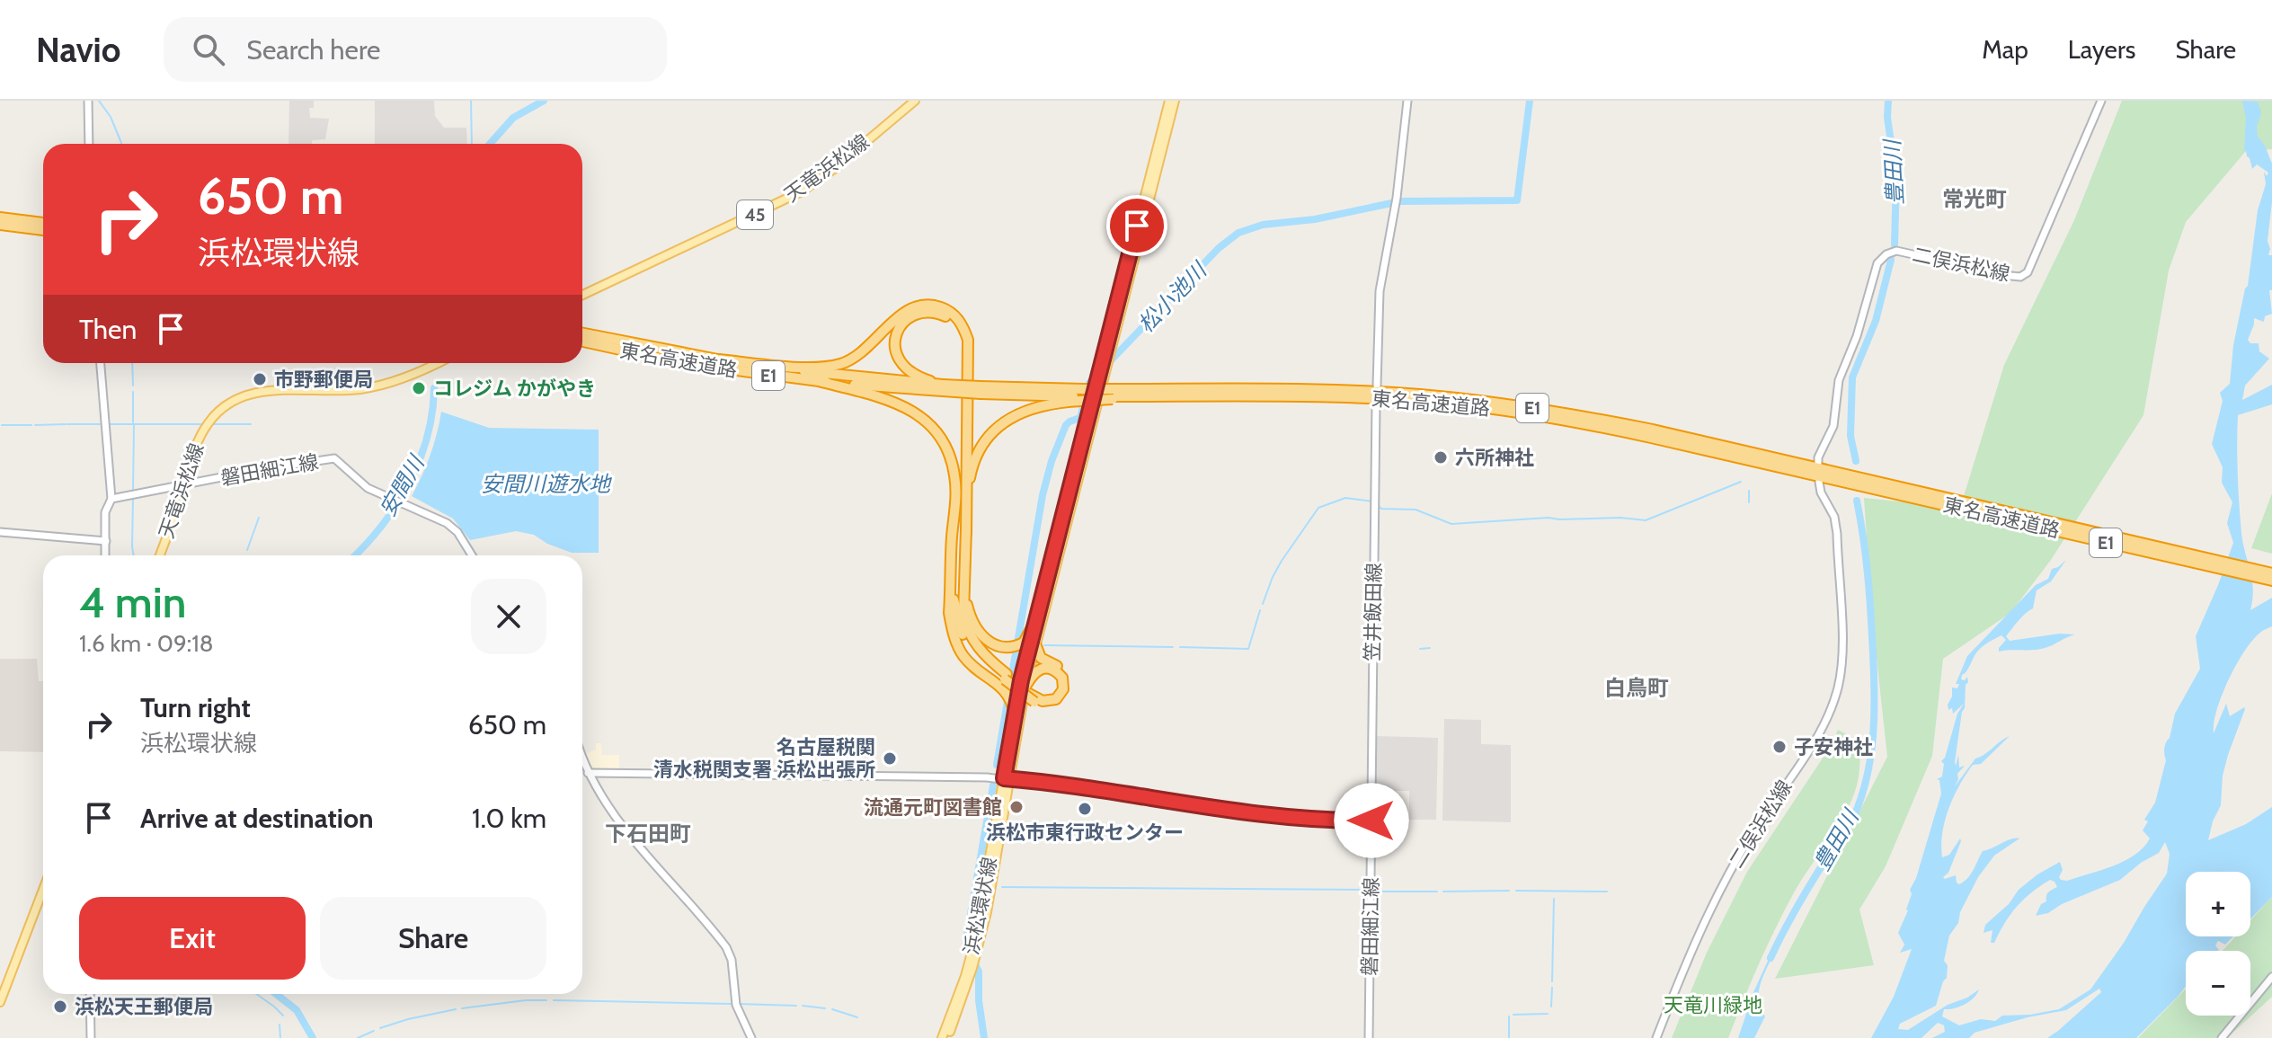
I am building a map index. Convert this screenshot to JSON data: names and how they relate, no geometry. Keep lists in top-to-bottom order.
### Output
{
  "streets": {
    "highway": ["東名高速道路", "E1"],
    "main road": [
      "天竜浜松線",
      "45",
      "二俣浜松線",
      "磐田細江線",
      "笠井飯田線",
      "浜松環状線"
    ]
  },
  "crossings": [
    ["天竜浜松線", "磐田細江線"],
    ["磐田細江線", "笠井飯田線"]
  ],
  "districts": ["常光町", "白鳥町", "下石田町"],
  "water": [
    "豊田川",
    "松小池川",
    "安間川遊水地",
    "安間川"
  ],
  "parks": ["天竜川緑地"],
  "places": [
    "市野郵便局",
    "コレジム かがやき",
    "六所神社",
    "子安神社",
    "名古屋税関 清水税関支署 浜松出張所",
    "流通元町図書館",
    "浜松市東行政センター",
    "浜松天王郵便局"
  ],
  "page": {
    "header": "Navio",
    "search": "Search here",
    "nav": ["Map", "Layers", "Share"],
    "turn": ["650 m", "浜松環状線"],
    "then": "Then",
    "heading": ["4 min", "1.6 km · 09:18"],
    "list": [
      {
        "name": "Turn right",
        "note": "浜松環状線",
        "value": "650 m"
      },
      {
        "name": "Arrive at destination",
        "value": "1.0 km"
      }
    ],
    "map_buttons": ["+", "−"],
    "buttons": ["Exit", "Share"]
  }
}
